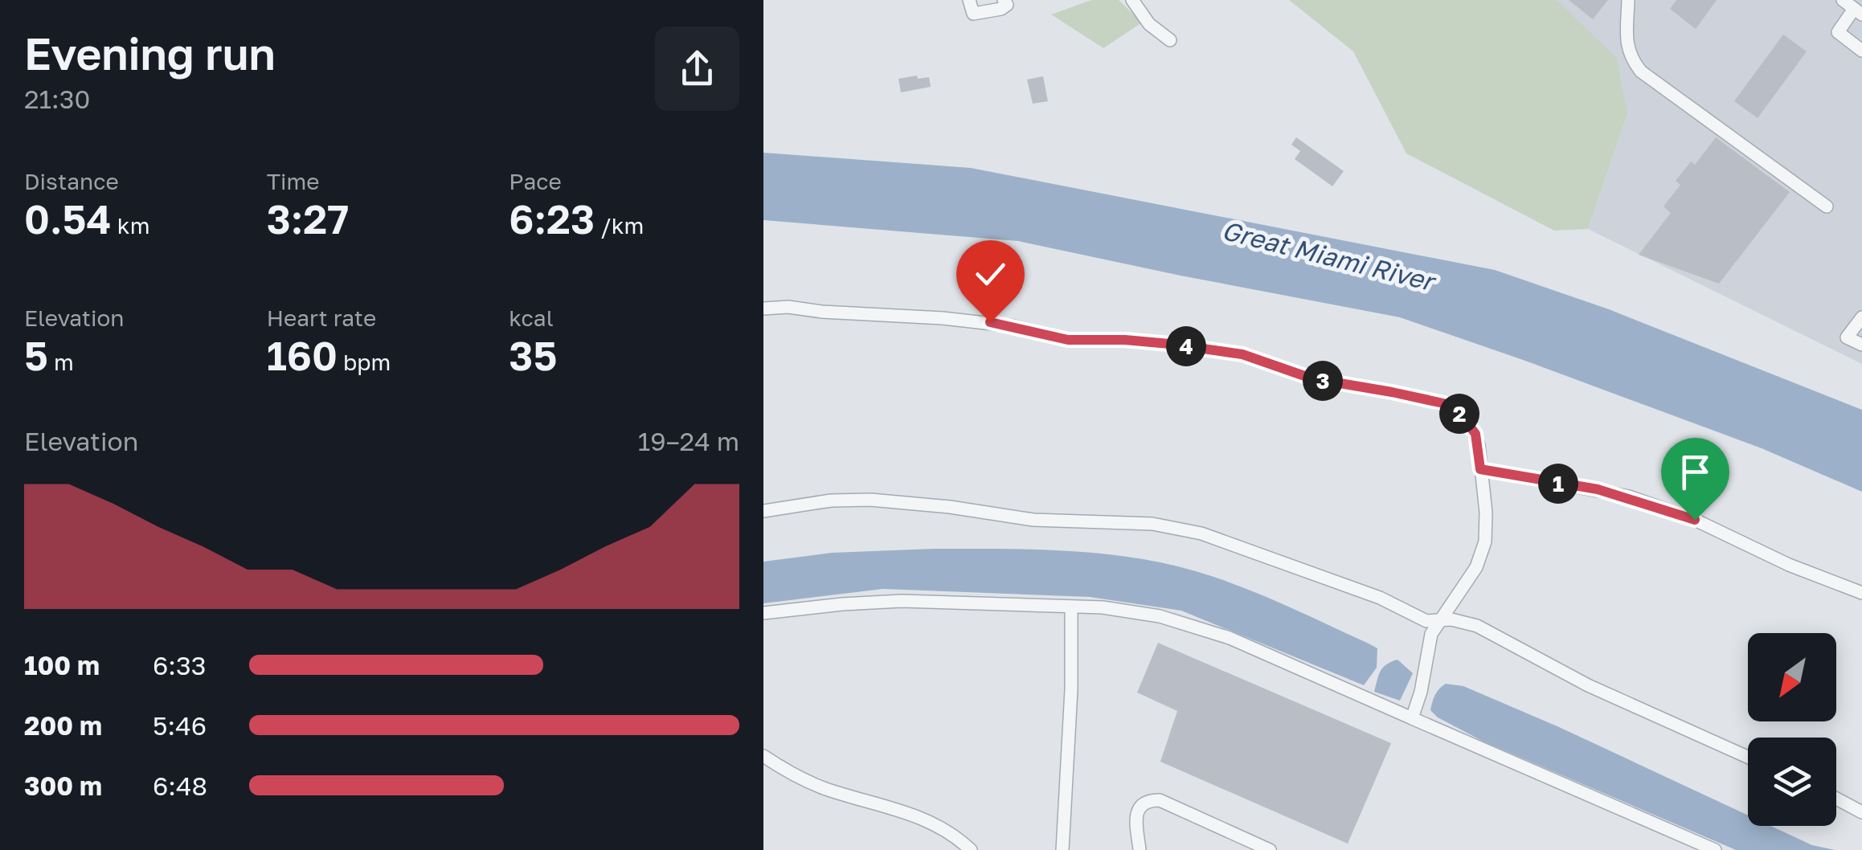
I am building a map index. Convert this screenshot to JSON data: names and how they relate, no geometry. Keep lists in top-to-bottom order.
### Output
{
  "water": ["Great Miami River"],
  "north": "bottom left",
  "page": {
    "heading": ["Evening run", "21:30"],
    "stats": [
      ["Distance", "0.54 km"],
      ["Time", "3:27"],
      ["Pace", "6:23 /km"],
      ["Elevation", "5 m"],
      ["Heart rate", "160 bpm"],
      ["kcal", "35"]
    ],
    "pins": [
      "4",
      "3",
      "2",
      "1"
    ],
    "chart": ["Elevation", "19–24 m"],
    "list": [
      {
        "name": "100 m",
        "note": "6:33"
      },
      {
        "name": "200 m",
        "note": "5:46"
      },
      {
        "name": "300 m",
        "note": "6:48"
      }
    ]
  }
}
